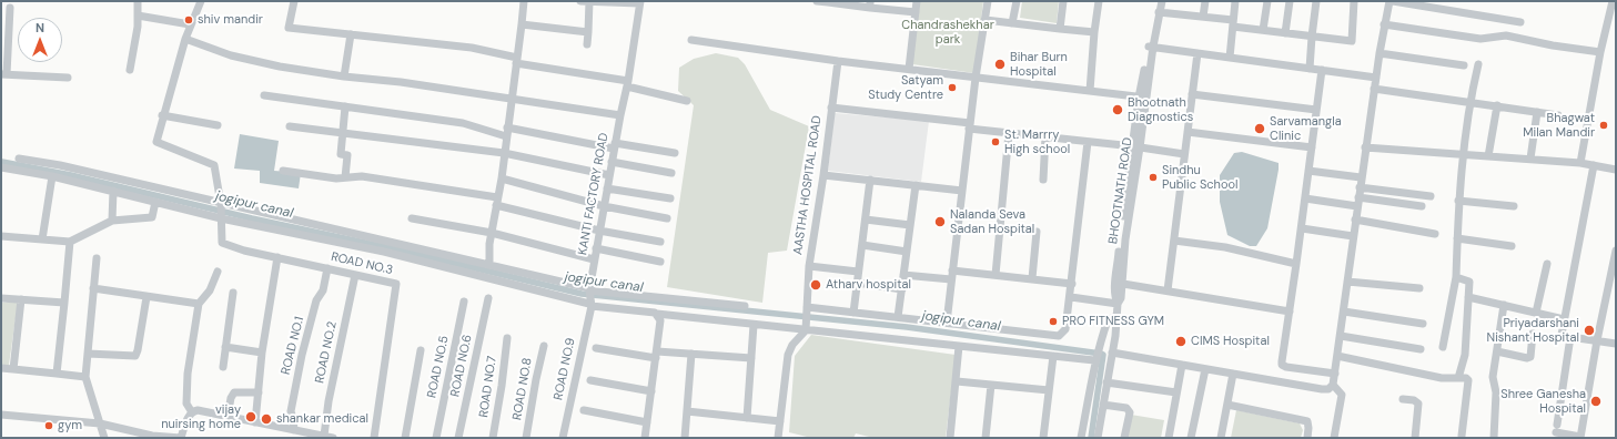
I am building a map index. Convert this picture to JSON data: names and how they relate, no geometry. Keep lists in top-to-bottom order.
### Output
{
  "streets": {
    "street": [
      "AASTHA HOSPITAL ROAD",
      "BHOOTNATH ROAD",
      "KANTI FACTORY ROAD",
      "ROAD NO.3",
      "ROAD NO.1",
      "ROAD NO.2",
      "ROAD NO.6",
      "ROAD NO.5",
      "ROAD NO.9",
      "ROAD NO.7",
      "ROAD NO.8"
    ]
  },
  "crossings": [
    ["KANTI FACTORY ROAD", "ROAD NO.9"],
    ["ROAD NO.3", "ROAD NO.1"],
    ["ROAD NO.3", "ROAD NO.2"]
  ],
  "water": ["jogipur canal"],
  "parks": ["Chandrashekhar park"],
  "places": [
    "shiv mandir",
    "Bihar Burn Hospital",
    "Satyam Study Centre",
    "Bhootnath Diagnostics",
    "Bhagwat Milan Mandir",
    "Sarvamangla Clinic",
    "St. Marrry High school",
    "Sindhu Public School",
    "Nalanda Seva Sadan Hospital",
    "Atharv hospital",
    "PRO FITNESS GYM",
    "Priyadarshani Nishant Hospital",
    "CIMS Hospital",
    "Shree Ganesha Hospital",
    "vijay nuirsing home",
    "shankar medical",
    "gym"
  ],
  "north": "top"
}
